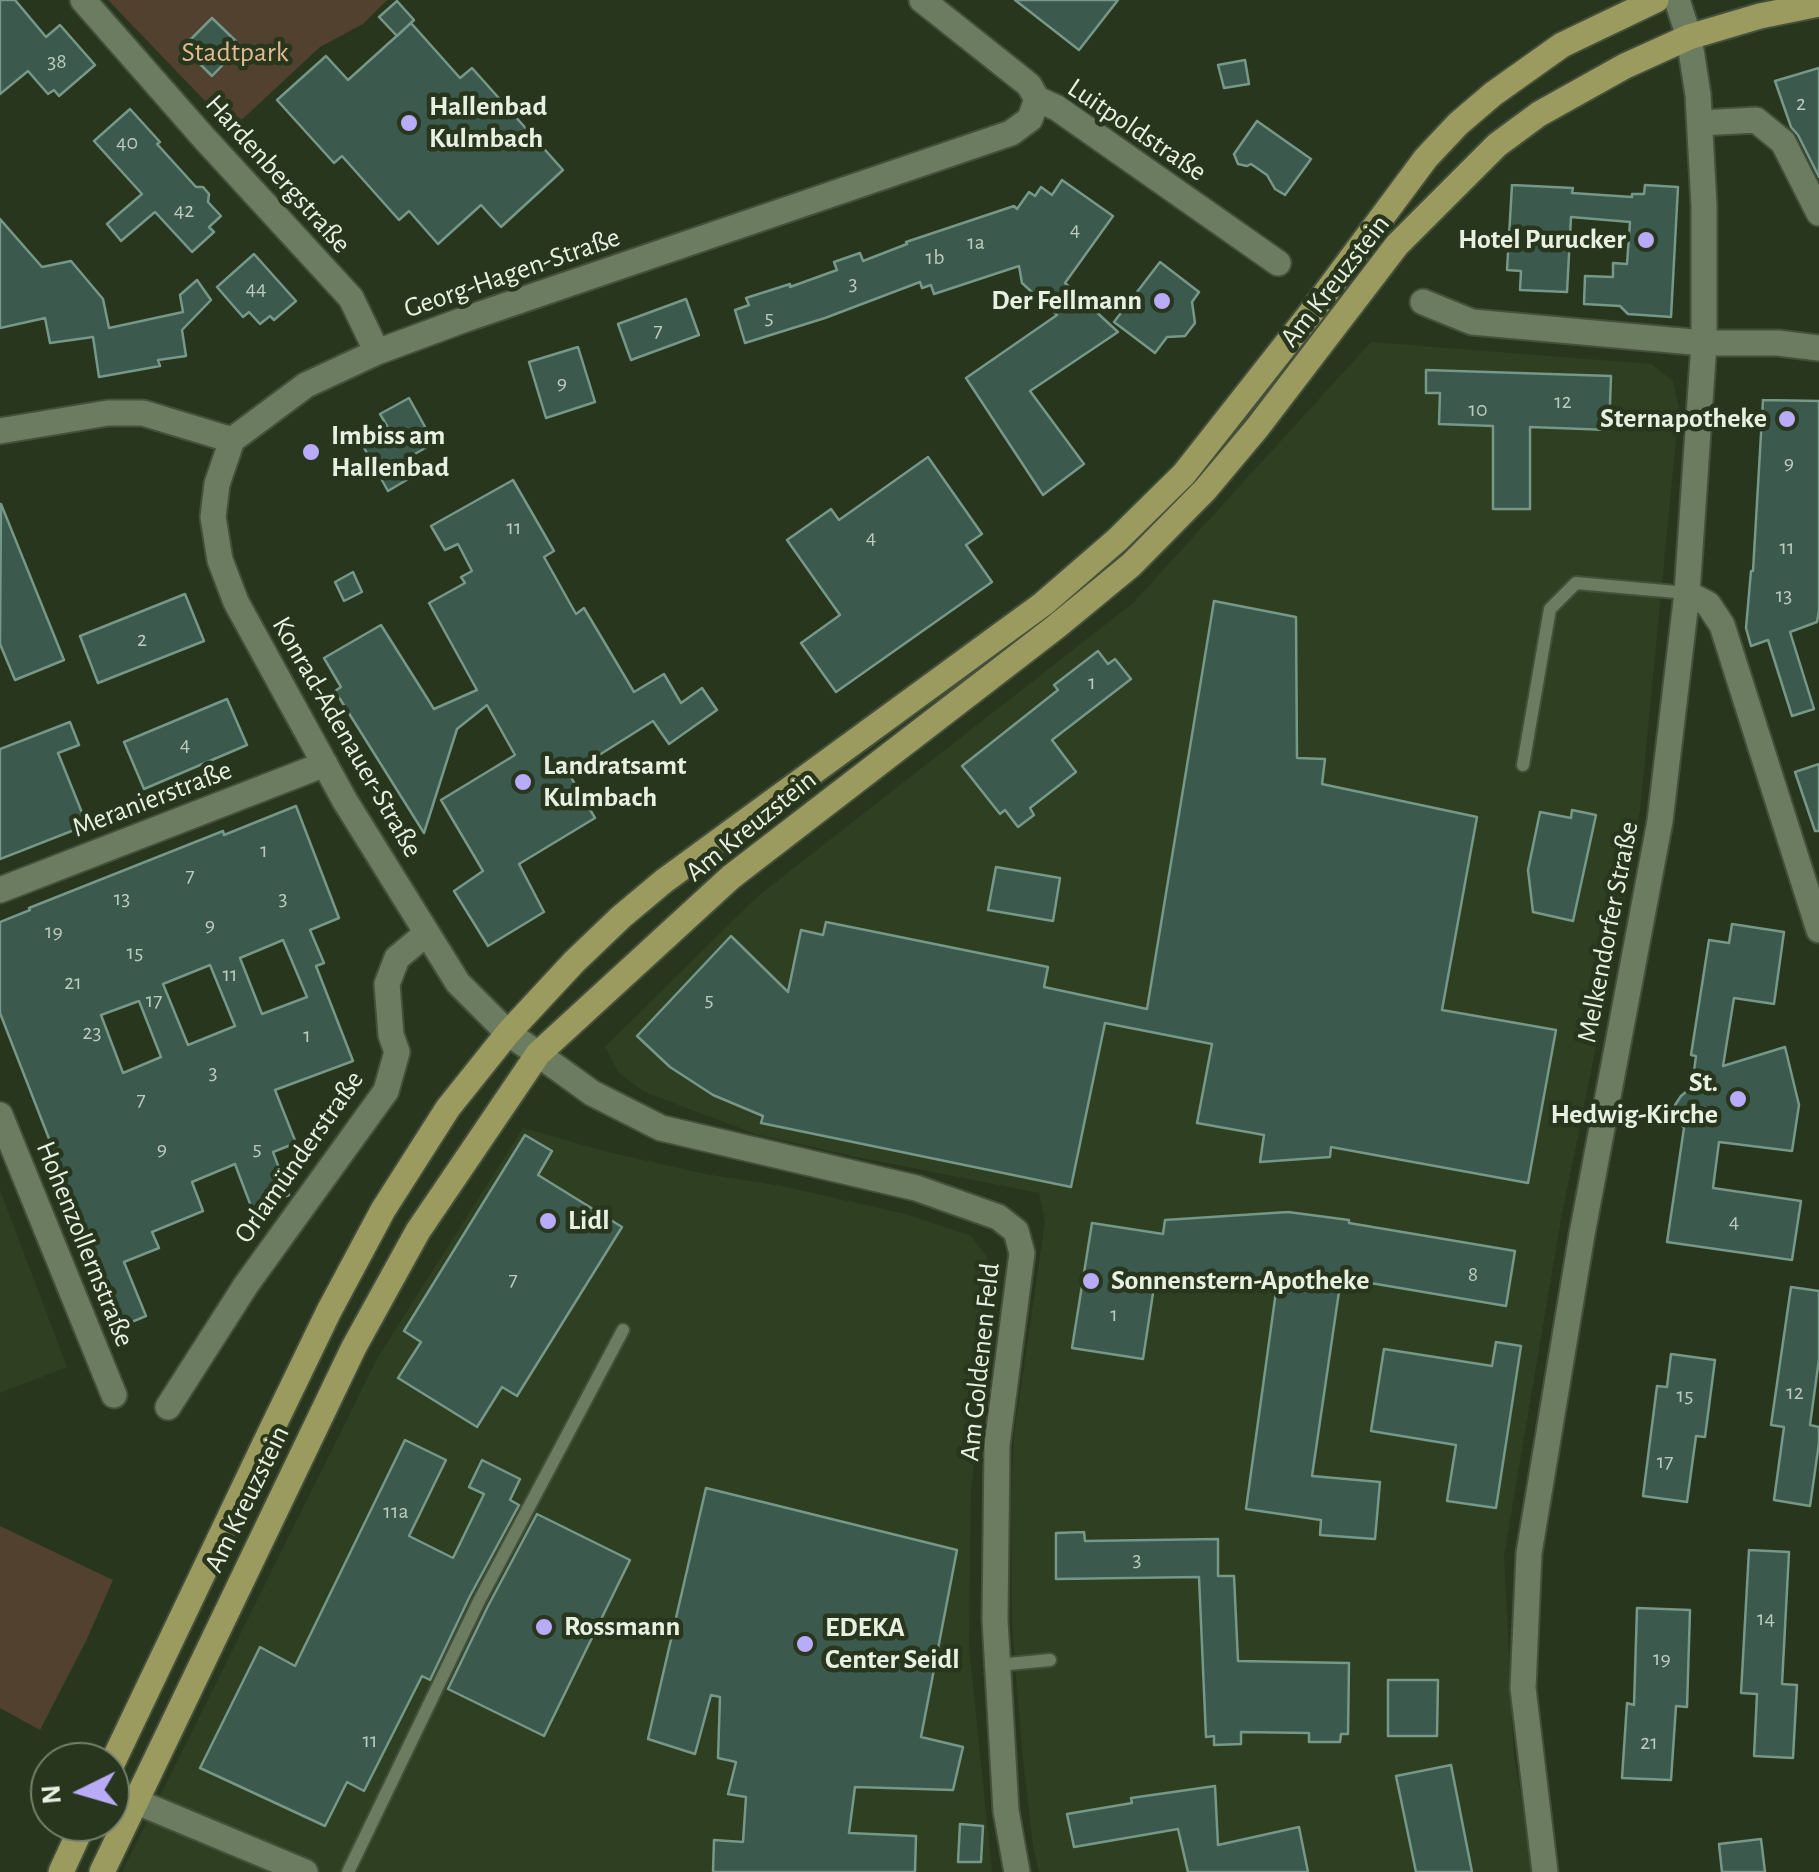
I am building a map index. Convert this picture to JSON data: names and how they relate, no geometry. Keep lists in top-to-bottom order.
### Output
{
  "streets": {
    "main road": ["Am Kreuzstein"],
    "street": [
      "Luitpoldstraße",
      "Hardenbergstraße",
      "Georg-Hagen-Straße",
      "Konrad-Adenauer-Straße",
      "Meranierstraße",
      "Melkendorfer Straße",
      "Orlamünderstraße",
      "Hohenzollernstraße",
      "Am Goldenen Feld"
    ]
  },
  "crossings": [
    ["Luitpoldstraße", "Georg-Hagen-Straße"],
    ["Hardenbergstraße", "Georg-Hagen-Straße"],
    ["Georg-Hagen-Straße", "Konrad-Adenauer-Straße"],
    ["Am Kreuzstein", "Konrad-Adenauer-Straße"],
    ["Am Kreuzstein", "Melkendorfer Straße"],
    ["Am Kreuzstein", "Am Goldenen Feld"],
    ["Konrad-Adenauer-Straße", "Meranierstraße"],
    ["Konrad-Adenauer-Straße", "Orlamünderstraße"],
    ["Konrad-Adenauer-Straße", "Am Goldenen Feld"]
  ],
  "parks": ["Stadtpark"],
  "places": [
    "Hallenbad Kulmbach",
    "Hotel Purucker",
    "Der Fellmann",
    "Sternapotheke",
    "Imbiss am Hallenbad",
    "Landratsamt Kulmbach",
    "St. Hedwig-Kirche",
    "Lidl",
    "Sonnenstern-Apotheke",
    "Rossmann",
    "EDEKA Center Seidl"
  ],
  "house_numbers": [
    "38",
    "2",
    "40",
    "42",
    "4",
    "1a",
    "1b",
    "3",
    "44",
    "5",
    "7",
    "9",
    "12",
    "10",
    "9",
    "11",
    "4",
    "11",
    "13",
    "2",
    "1",
    "4",
    "1",
    "7",
    "13",
    "3",
    "9",
    "19",
    "15",
    "11",
    "21",
    "5",
    "17",
    "23",
    "1",
    "3",
    "7",
    "9",
    "5",
    "4",
    "8",
    "7",
    "1",
    "12",
    "15",
    "17",
    "11a",
    "3",
    "14",
    "19",
    "11",
    "21"
  ],
  "north": "left"
}
